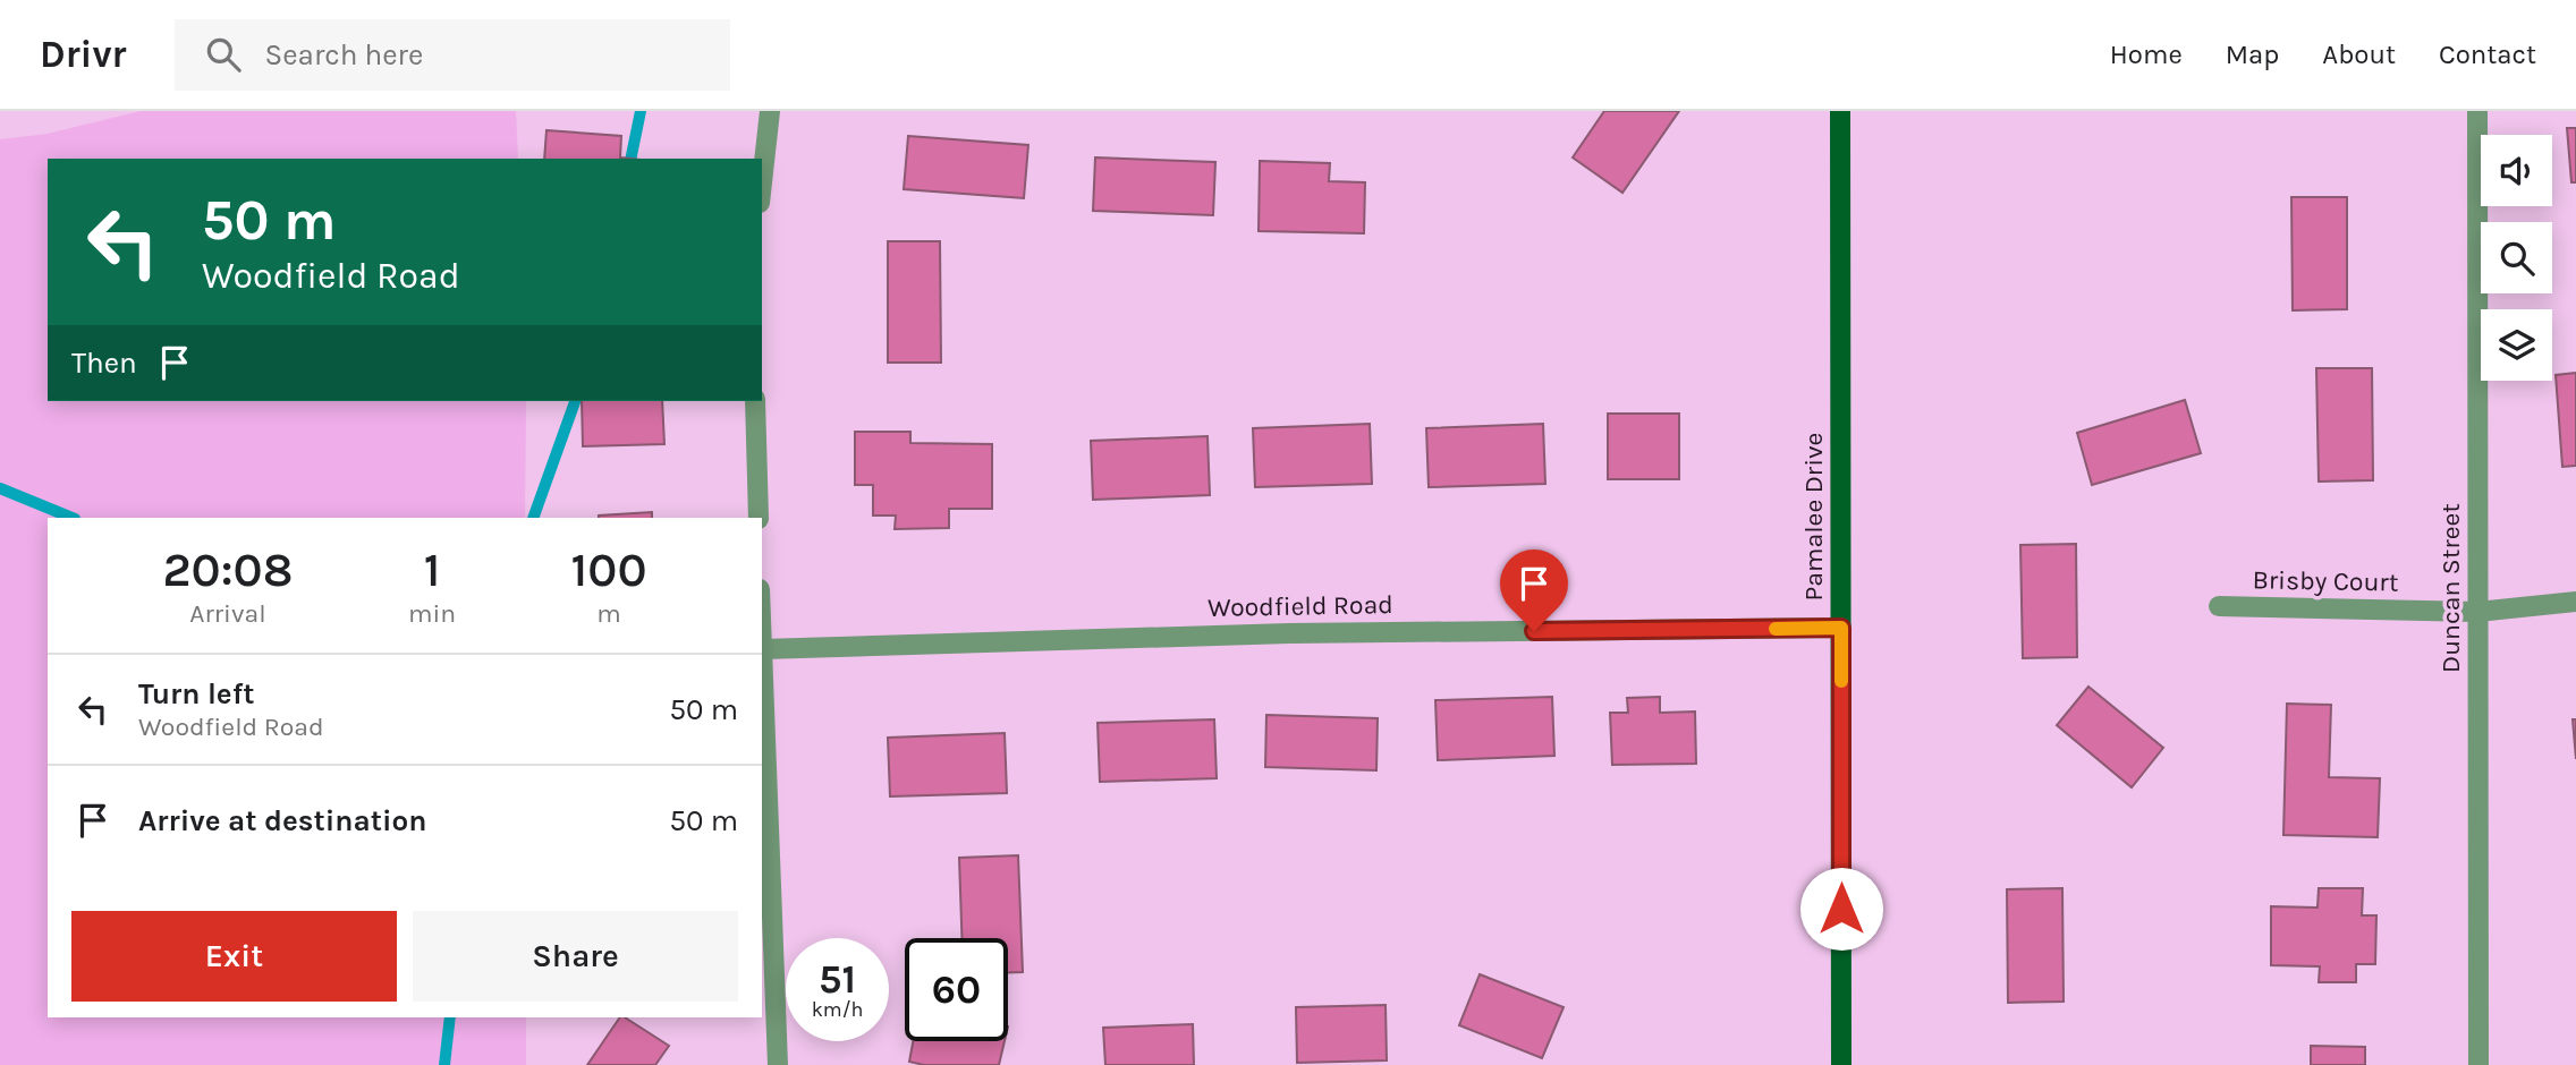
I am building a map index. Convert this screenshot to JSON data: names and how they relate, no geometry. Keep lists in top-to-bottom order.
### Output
{
  "streets": {
    "main road": ["Pamalee Drive"],
    "street": ["Brisby Court", "Duncan Street", "Woodfield Road"]
  },
  "crossings": [
    ["Pamalee Drive", "Woodfield Road"],
    ["Brisby Court", "Duncan Street"]
  ],
  "page": {
    "header": "Drivr",
    "search": "Search here",
    "nav": [
      "Home",
      "Map",
      "About",
      "Contact"
    ],
    "turn": ["50 m", "Woodfield Road"],
    "then": "Then",
    "eta": [
      "20:08",
      "Arrival",
      "1",
      "min",
      "100",
      "m"
    ],
    "list": [
      {
        "name": "Turn left",
        "note": "Woodfield Road",
        "value": "50 m"
      },
      {
        "name": "Arrive at destination",
        "value": "50 m"
      }
    ],
    "buttons": ["Exit", "Share"],
    "speed": "51 km/h",
    "limit": "60"
  }
}
